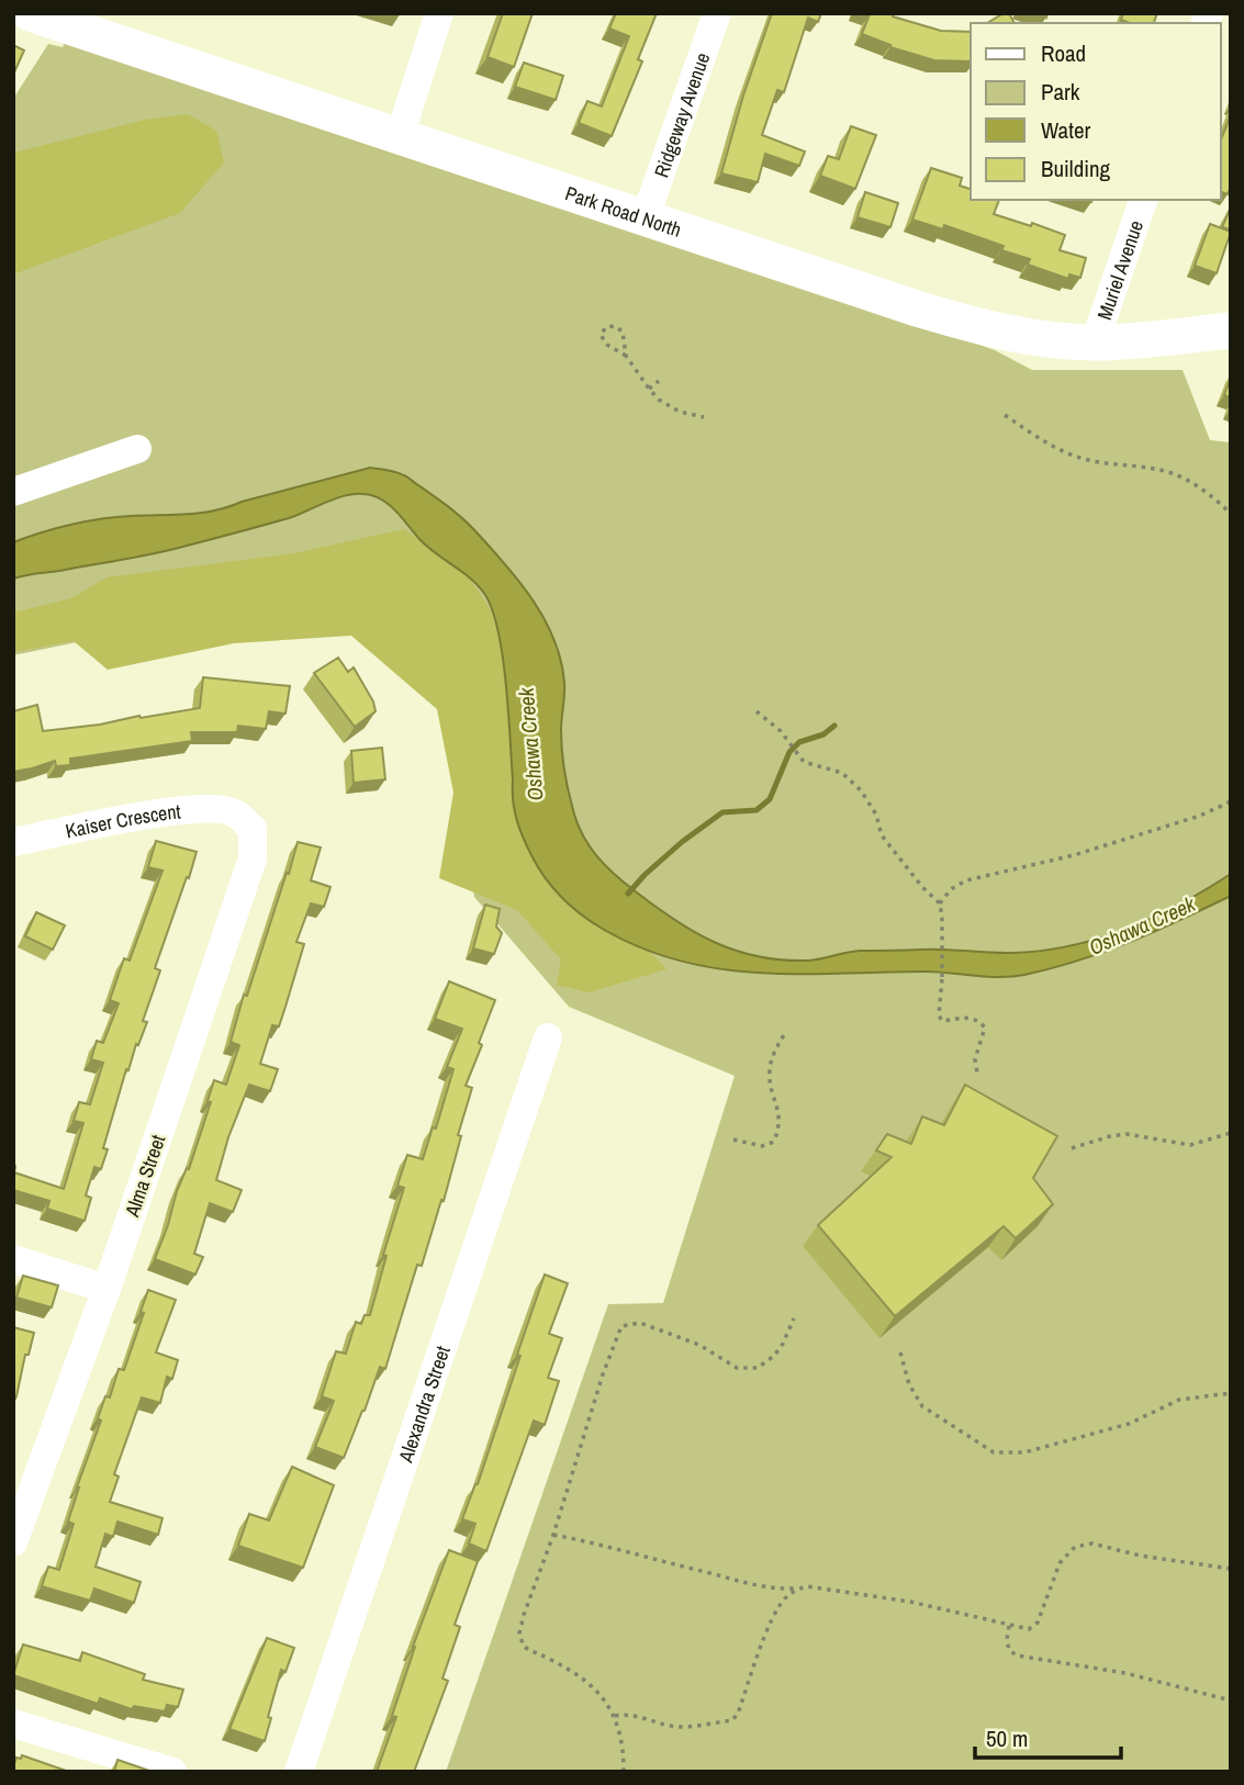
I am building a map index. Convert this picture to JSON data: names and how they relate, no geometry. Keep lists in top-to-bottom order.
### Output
{
  "streets": {
    "main road": ["Park Road North"],
    "street": [
      "Ridgeway Avenue",
      "Muriel Avenue",
      "Kaiser Crescent",
      "Alma Street",
      "Alexandra Street"
    ]
  },
  "crossings": [
    ["Ridgeway Avenue", "Park Road North"],
    ["Park Road North", "Muriel Avenue"],
    ["Kaiser Crescent", "Alma Street"]
  ],
  "water": ["Oshawa Creek"],
  "legend": [
    "Road",
    "Park",
    "Water",
    "Building"
  ],
  "scale_bar": "50 m"
}
